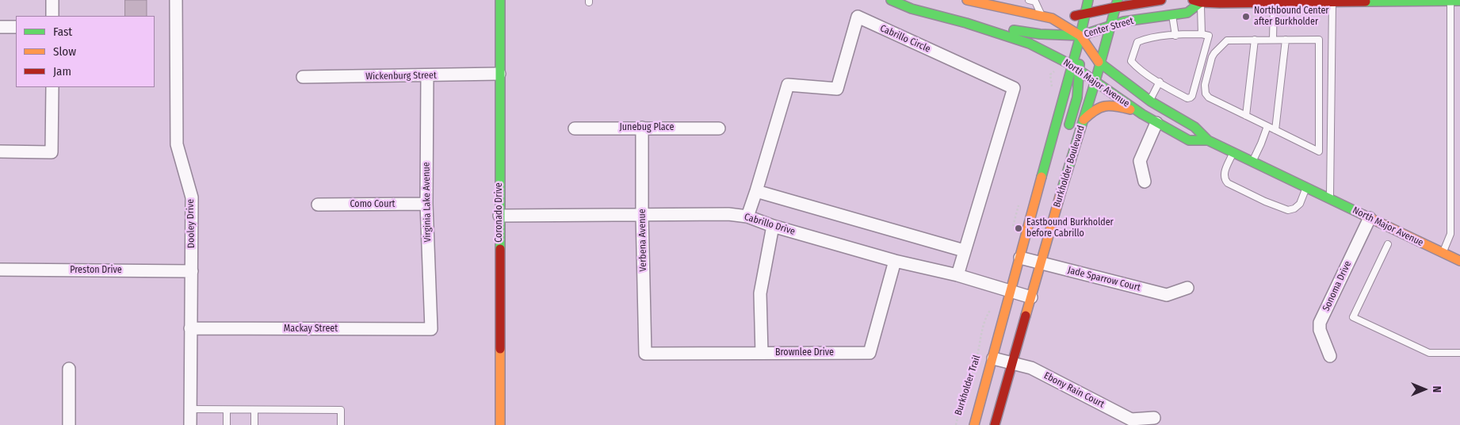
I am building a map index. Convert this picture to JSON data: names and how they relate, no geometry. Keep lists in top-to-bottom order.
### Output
{
  "streets": {
    "street": [
      "Center Street",
      "Cabrillo Circle",
      "Wickenburg Street",
      "North Major Avenue",
      "Junebug Place",
      "Burkholder Boulevard",
      "Virginia Lake Avenue",
      "Como Court",
      "Coronado Drive",
      "Dooley Drive",
      "Cabrillo Drive",
      "Verbena Avenue",
      "Preston Drive",
      "Jade Sparrow Court",
      "Sonoma Drive",
      "Mackay Street",
      "Brownlee Drive",
      "Ebony Rain Court"
    ],
    "path": ["Burkholder Trail"]
  },
  "crossings": [
    ["Center Street", "North Major Avenue"],
    ["Center Street", "Burkholder Boulevard"],
    ["Cabrillo Circle", "Cabrillo Drive"],
    ["Wickenburg Street", "Virginia Lake Avenue"],
    ["Wickenburg Street", "Coronado Drive"],
    ["North Major Avenue", "Burkholder Boulevard"],
    ["North Major Avenue", "Sonoma Drive"],
    ["Junebug Place", "Verbena Avenue"],
    ["Burkholder Boulevard", "Cabrillo Drive"],
    ["Burkholder Boulevard", "Jade Sparrow Court"],
    ["Burkholder Boulevard", "Ebony Rain Court"],
    ["Virginia Lake Avenue", "Como Court"],
    ["Virginia Lake Avenue", "Mackay Street"],
    ["Coronado Drive", "Cabrillo Drive"],
    ["Dooley Drive", "Preston Drive"],
    ["Dooley Drive", "Mackay Street"],
    ["Cabrillo Drive", "Verbena Avenue"],
    ["Cabrillo Drive", "Brownlee Drive"],
    ["Verbena Avenue", "Brownlee Drive"]
  ],
  "places": ["Northbound Center after Burkholder", "Eastbound Burkholder before Cabrillo"],
  "legend": ["Fast", "Slow", "Jam"],
  "north": "right"
}
